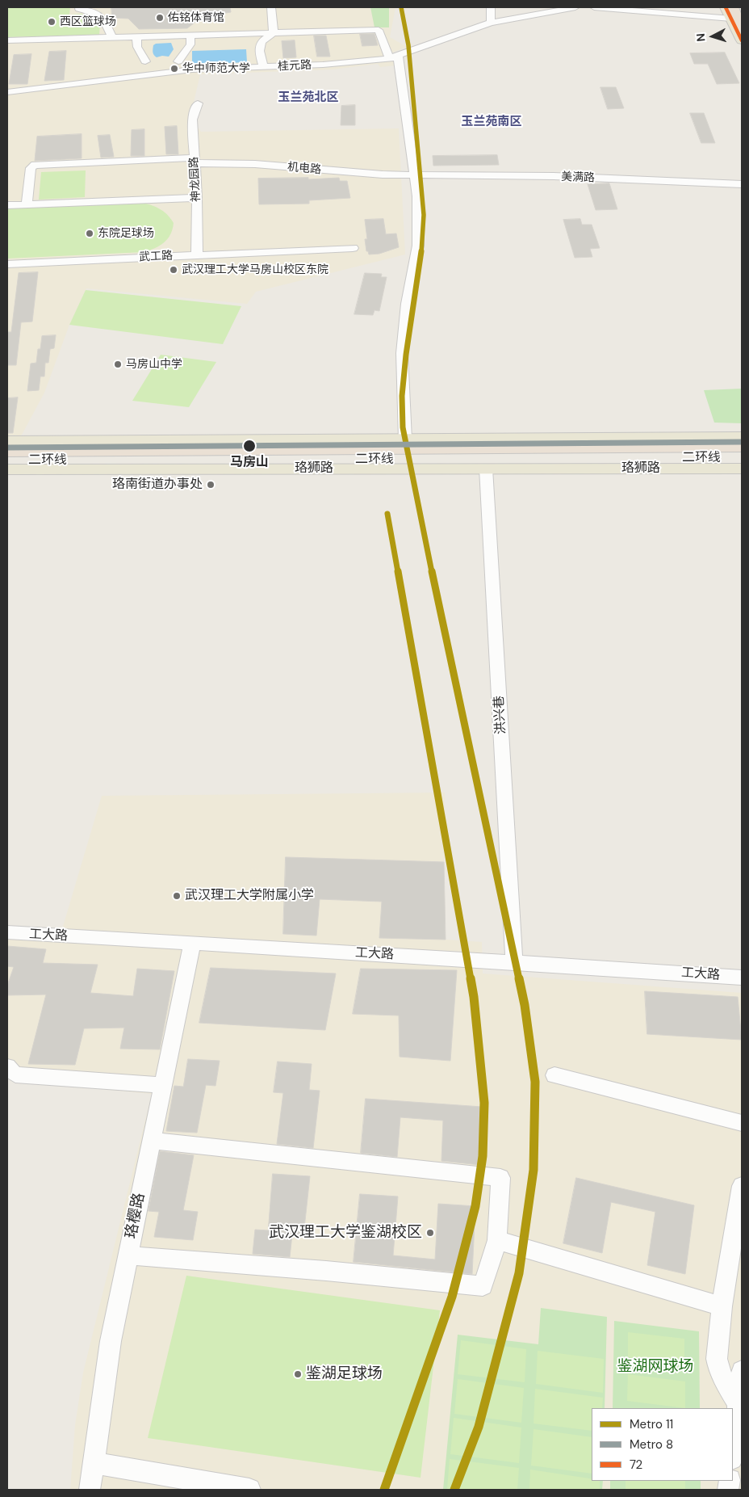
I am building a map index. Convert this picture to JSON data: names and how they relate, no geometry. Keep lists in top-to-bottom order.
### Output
{
  "streets": {
    "highway": ["二环线"],
    "main road": ["珞狮路"],
    "street": [
      "桂元路",
      "机电路",
      "美满路",
      "神龙园路",
      "武工路",
      "洪兴巷",
      "工大路",
      "珞樱路"
    ]
  },
  "crossings": [
    ["机电路", "美满路"],
    ["机电路", "神龙园路"],
    ["神龙园路", "武工路"],
    ["珞狮路", "洪兴巷"],
    ["洪兴巷", "工大路"],
    ["工大路", "珞樱路"]
  ],
  "districts": ["玉兰苑北区", "玉兰苑南区"],
  "parks": ["鉴湖网球场"],
  "places": [
    "佑铭体育馆",
    "西区篮球场",
    "华中师范大学",
    "东院足球场",
    "武汉理工大学马房山校区东院",
    "马房山中学",
    "马房山",
    "珞南街道办事处",
    "武汉理工大学附属小学",
    "武汉理工大学鉴湖校区",
    "鉴湖足球场"
  ],
  "lines": ["metro line 11", "transit line 72", "metro line 8"],
  "legend": ["Metro 11", "Metro 8", "72"],
  "north": "left"
}
